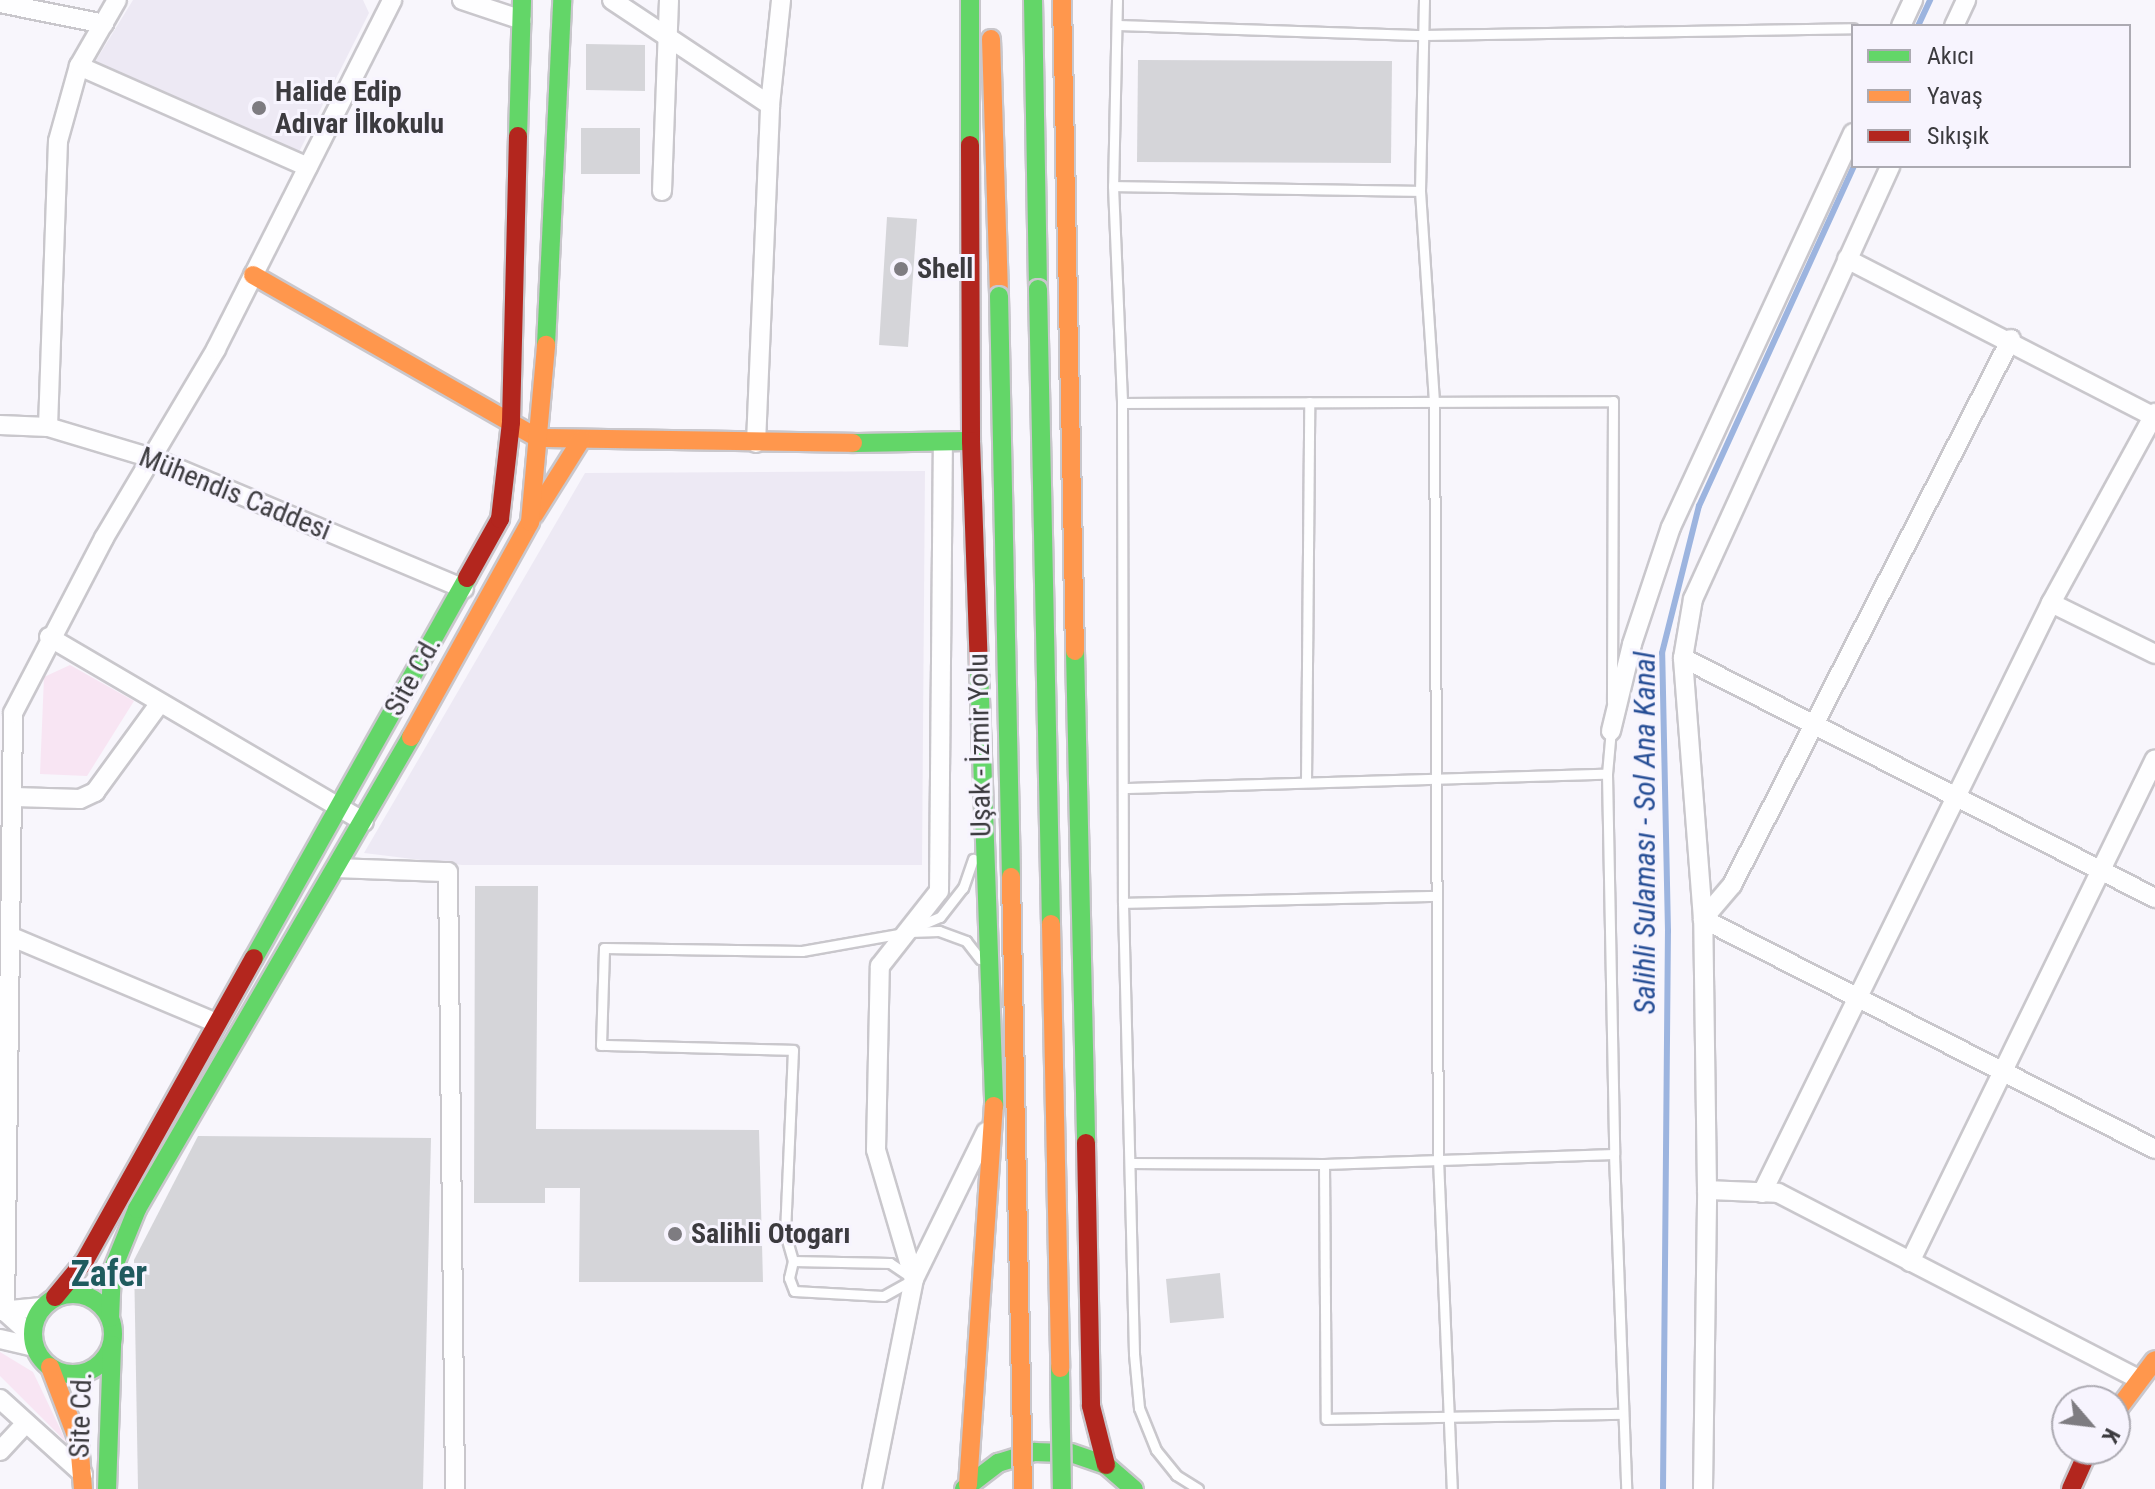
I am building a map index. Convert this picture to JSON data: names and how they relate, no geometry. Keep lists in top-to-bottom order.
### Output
{
  "streets": {
    "main road": ["Site Cd.", "Uşak - İzmir Yolu"],
    "street": ["Mühendis Caddesi"]
  },
  "crossings": [
    ["Mühendis Caddesi", "Site Cd."]
  ],
  "districts": ["Zafer"],
  "water": ["Salihli Sulaması - Sol Ana Kanal"],
  "places": ["Halide Edip Adıvar İlkokulu", "Shell", "Salihli Otogarı"],
  "legend": ["Akıcı", "Yavaş", "Sıkışık"],
  "north": "bottom right"
}
